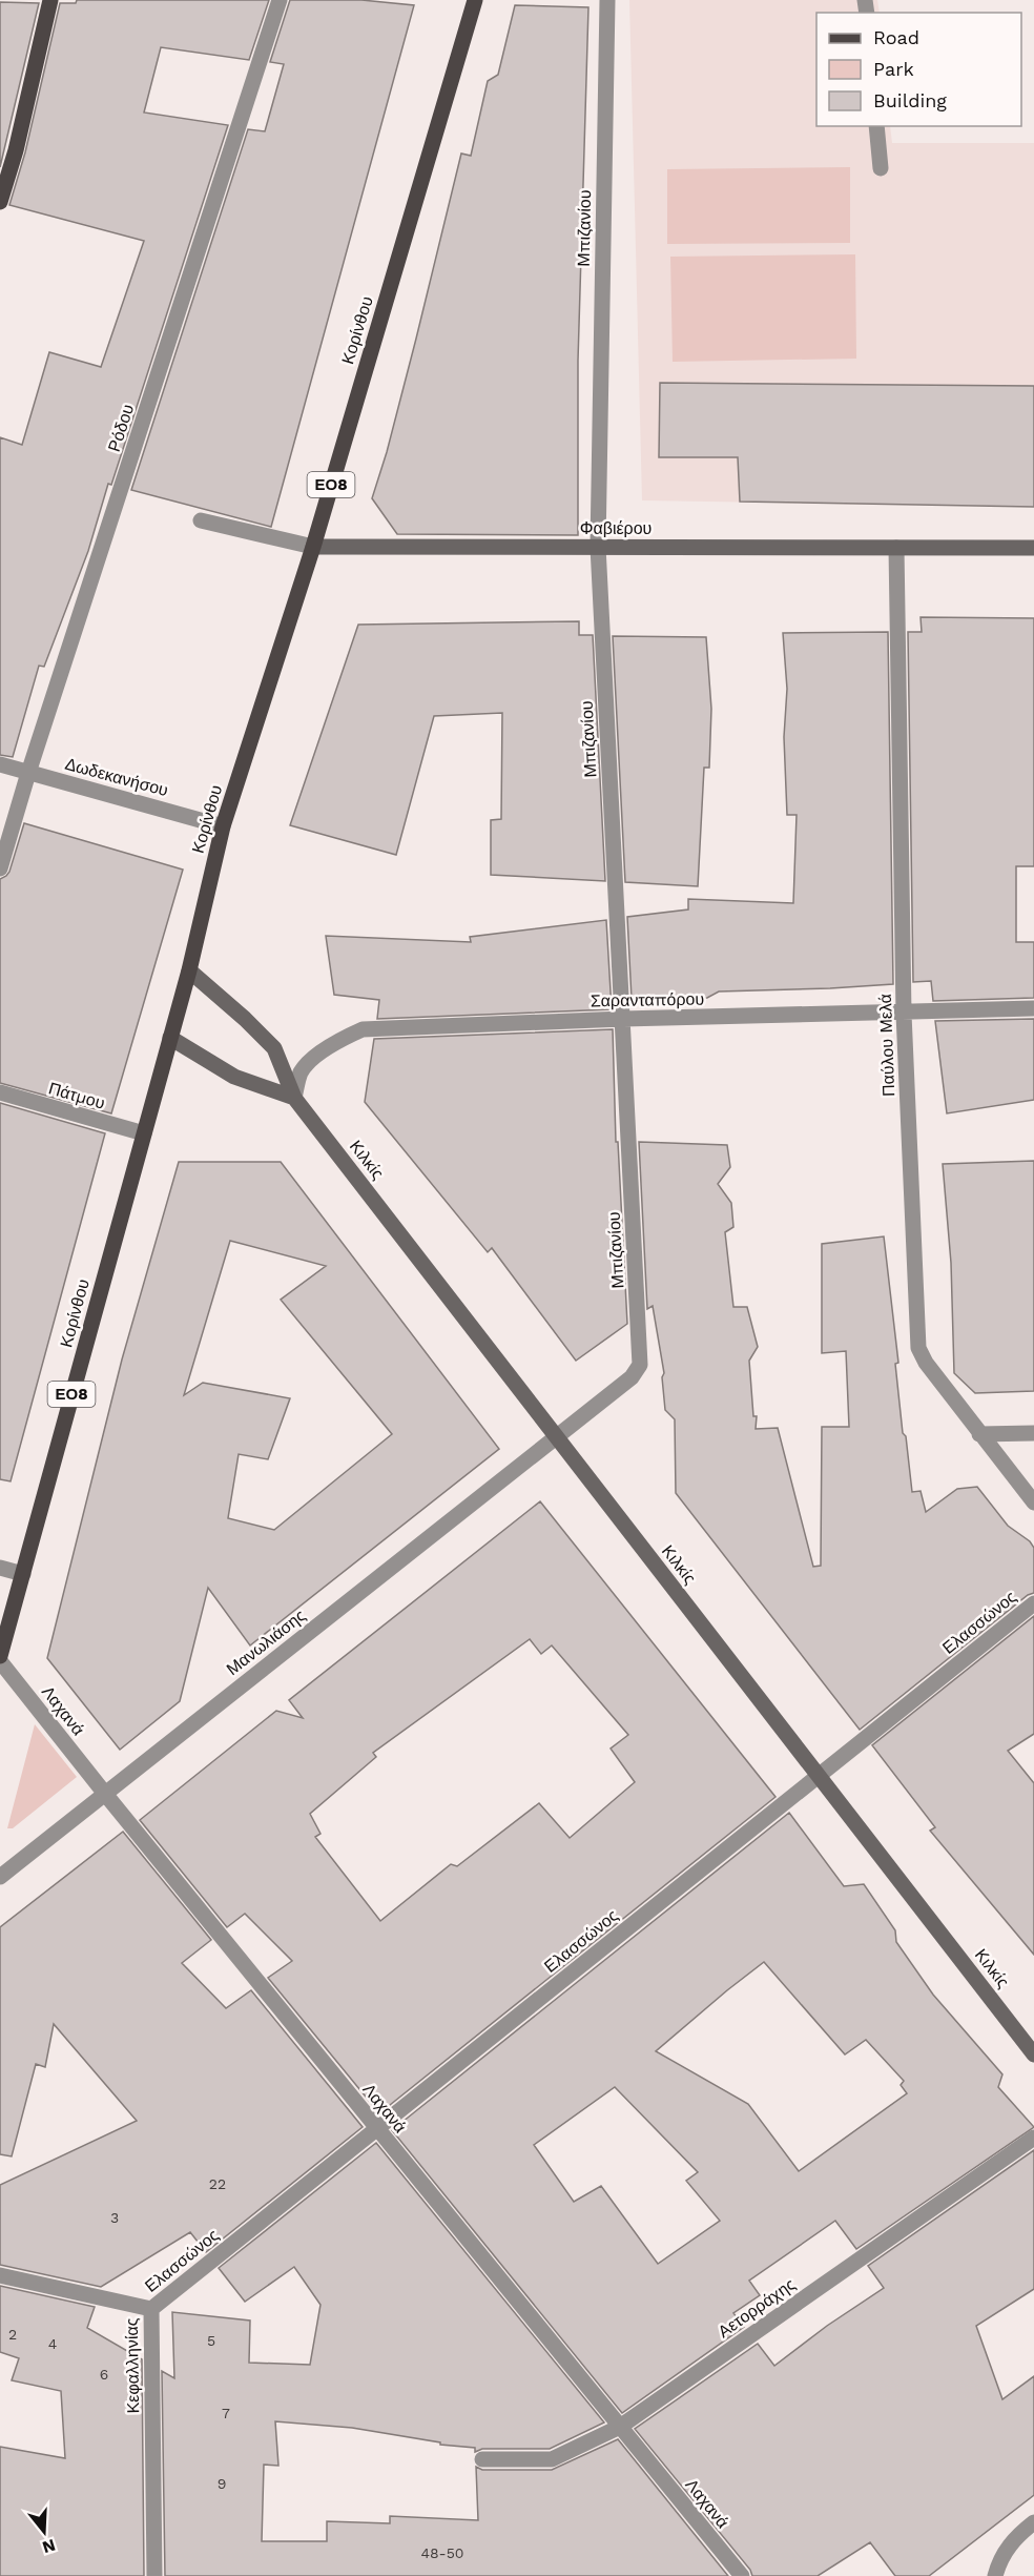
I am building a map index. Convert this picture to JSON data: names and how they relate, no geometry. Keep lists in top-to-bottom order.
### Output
{
  "streets": {
    "main road": ["Κορίνθου", "ΕΟ8"],
    "street": [
      "Μπιζανίου",
      "Ρόδου",
      "Φαβιέρου",
      "Δωδεκανήσου",
      "Σαρανταπόρου",
      "Παύλου Μελά",
      "Πάτμου",
      "Κιλκίς",
      "Ελασσώνος",
      "Μανωλιάσης",
      "Λαχανά",
      "Αετορράχης",
      "Κεφαλληνίας"
    ]
  },
  "crossings": [
    ["Μπιζανίου", "Φαβιέρου"],
    ["Μπιζανίου", "Σαρανταπόρου"],
    ["Μπιζανίου", "Κιλκίς"],
    ["Μπιζανίου", "Μανωλιάσης"],
    ["Κορίνθου", "Φαβιέρου"],
    ["Κορίνθου", "Δωδεκανήσου"],
    ["Κορίνθου", "Πάτμου"],
    ["Κορίνθου", "Κιλκίς"],
    ["Ρόδου", "Δωδεκανήσου"],
    ["Φαβιέρου", "Παύλου Μελά"],
    ["Σαρανταπόρου", "Παύλου Μελά"],
    ["Σαρανταπόρου", "Κιλκίς"],
    ["Κιλκίς", "Ελασσώνος"],
    ["Κιλκίς", "Μανωλιάσης"],
    ["Ελασσώνος", "Λαχανά"],
    ["Ελασσώνος", "Κεφαλληνίας"],
    ["Μανωλιάσης", "Λαχανά"],
    ["Λαχανά", "Αετορράχης"]
  ],
  "house_numbers": [
    "22",
    "3",
    "2",
    "5",
    "4",
    "6",
    "7",
    "9",
    "48-50"
  ],
  "legend": ["Road", "Park", "Building"],
  "north": "bottom"
}
